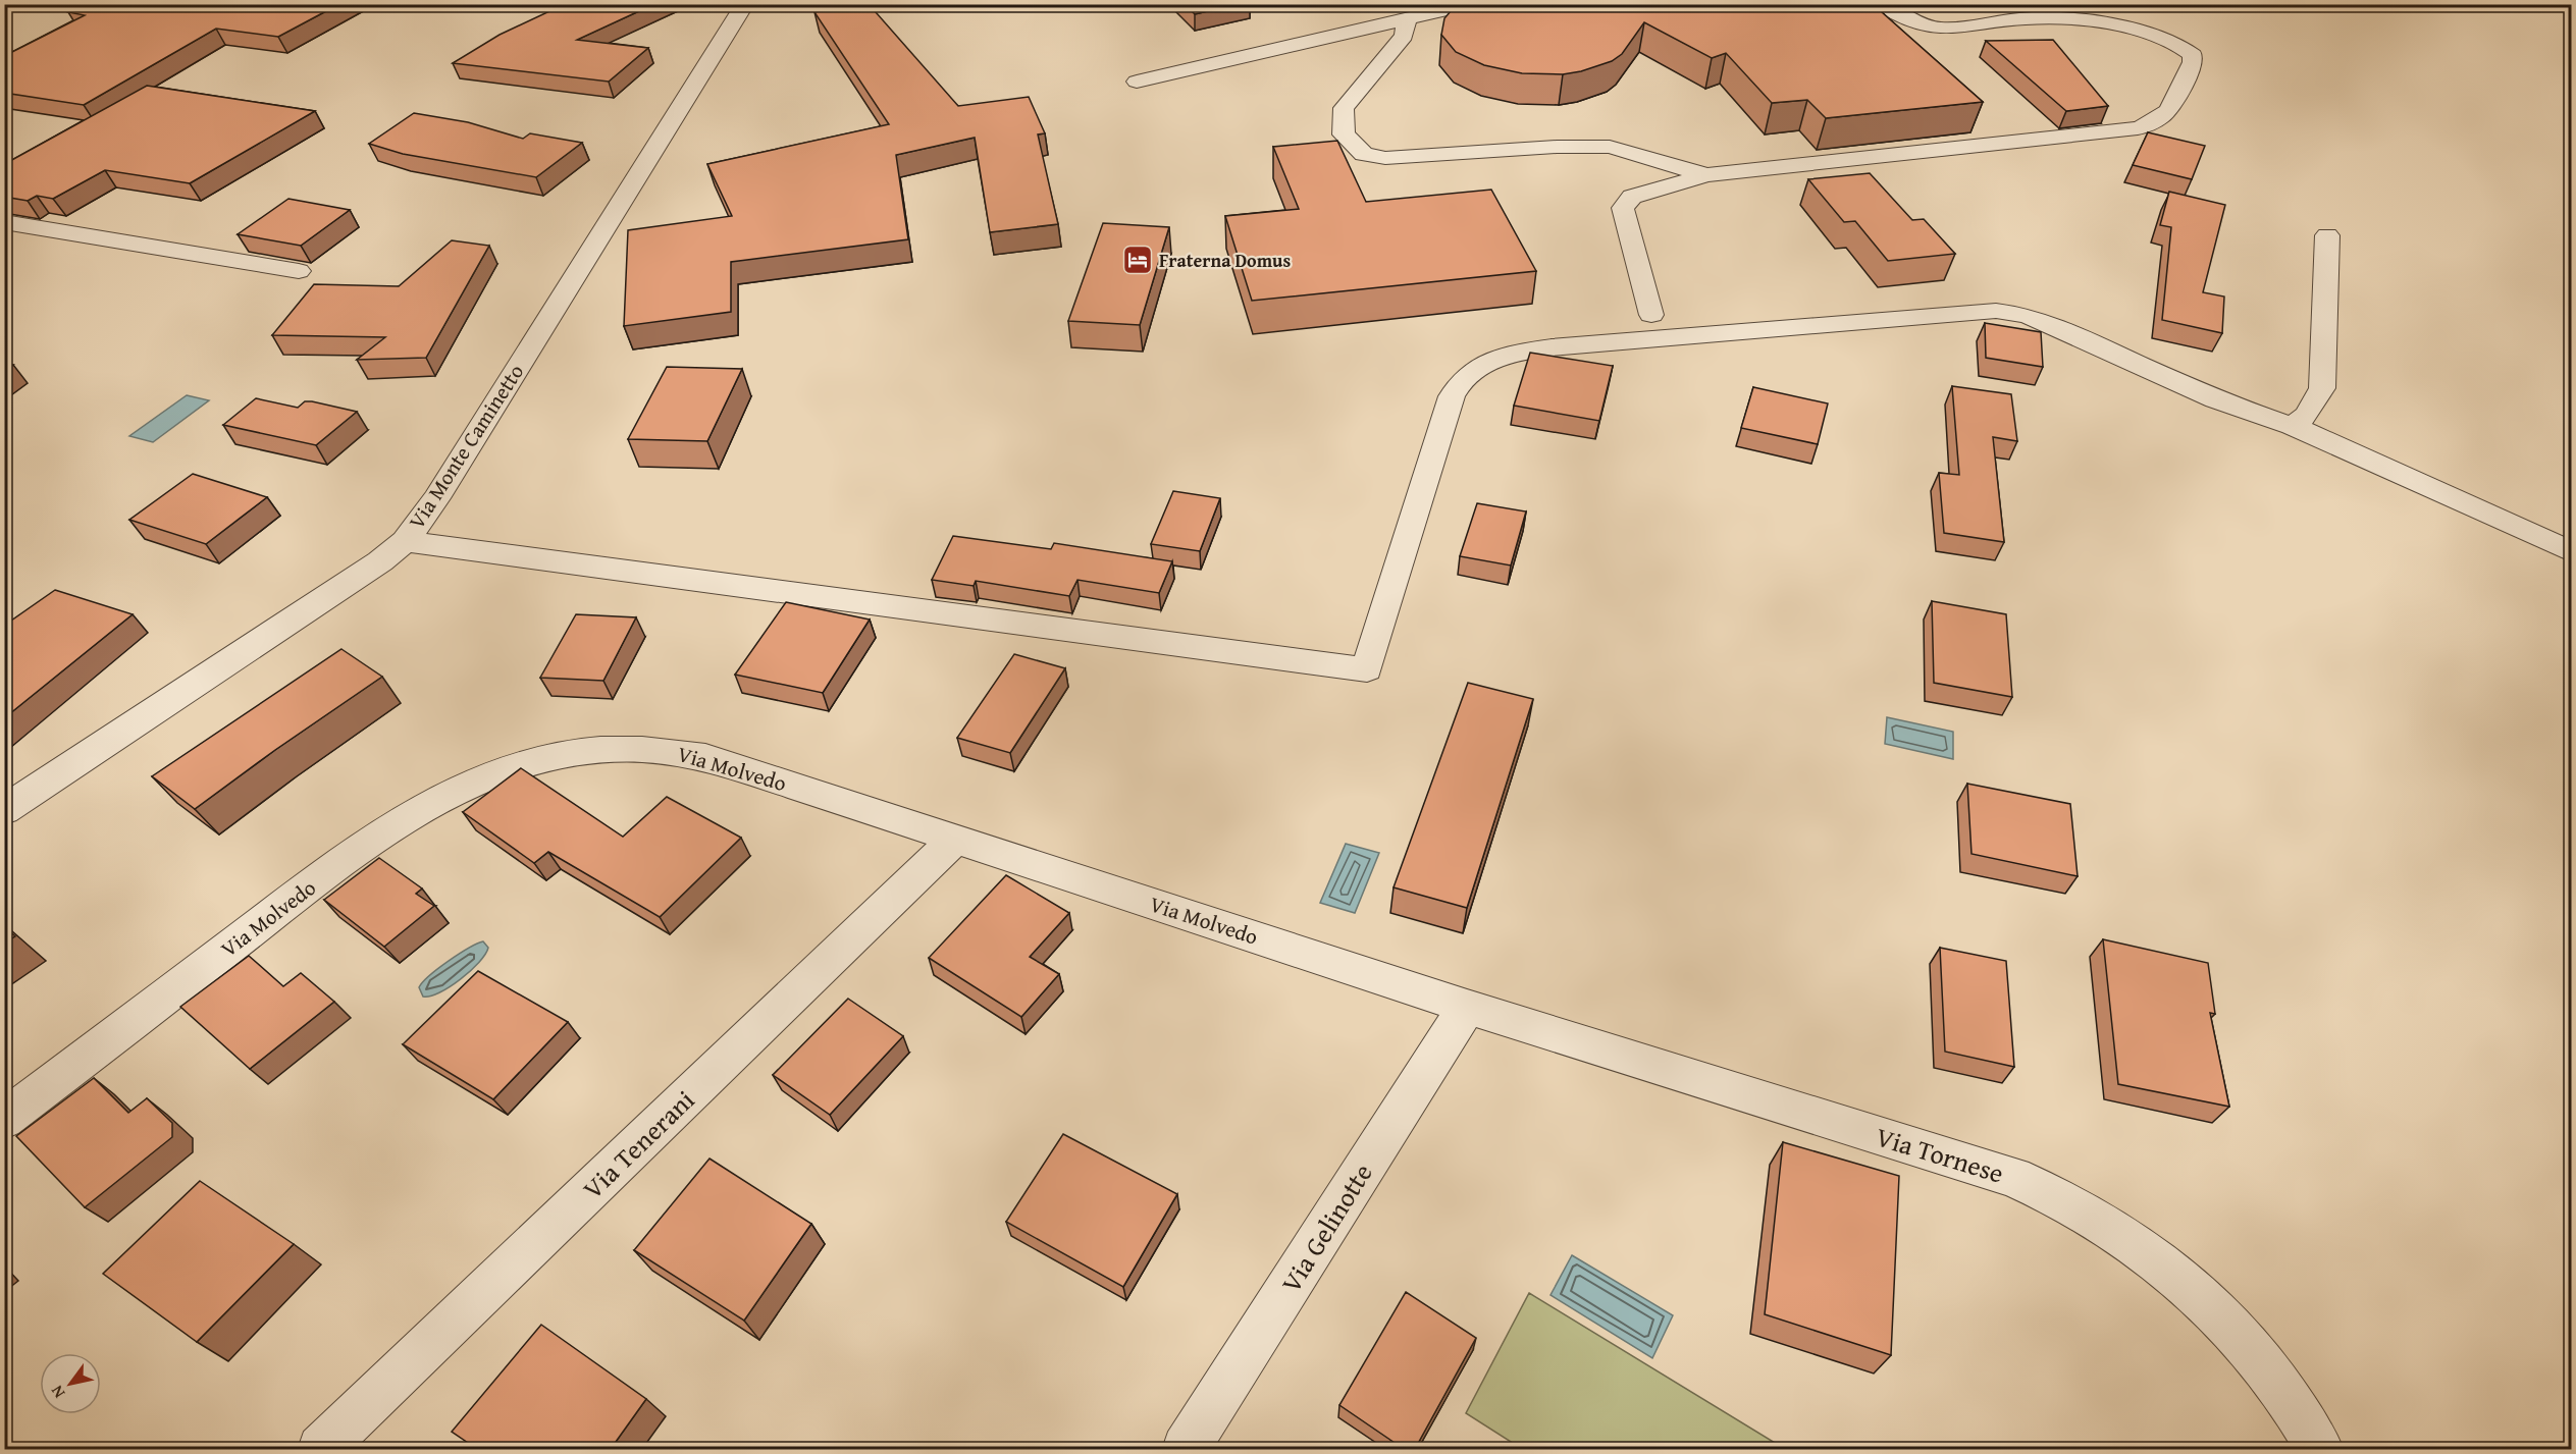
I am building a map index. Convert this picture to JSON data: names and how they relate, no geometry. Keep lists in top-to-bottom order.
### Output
{
  "streets": {
    "street": [
      "Via Monte Caminetto",
      "Via Molvedo",
      "Via Tenerani",
      "Via Tornese",
      "Via Gelinotte"
    ]
  },
  "crossings": [
    ["Via Molvedo", "Via Tenerani"],
    ["Via Molvedo", "Via Tornese"],
    ["Via Molvedo", "Via Gelinotte"],
    ["Via Tornese", "Via Gelinotte"]
  ],
  "places": {
    "hotel": ["Fraterna Domus"]
  },
  "north": "bottom left"
}
